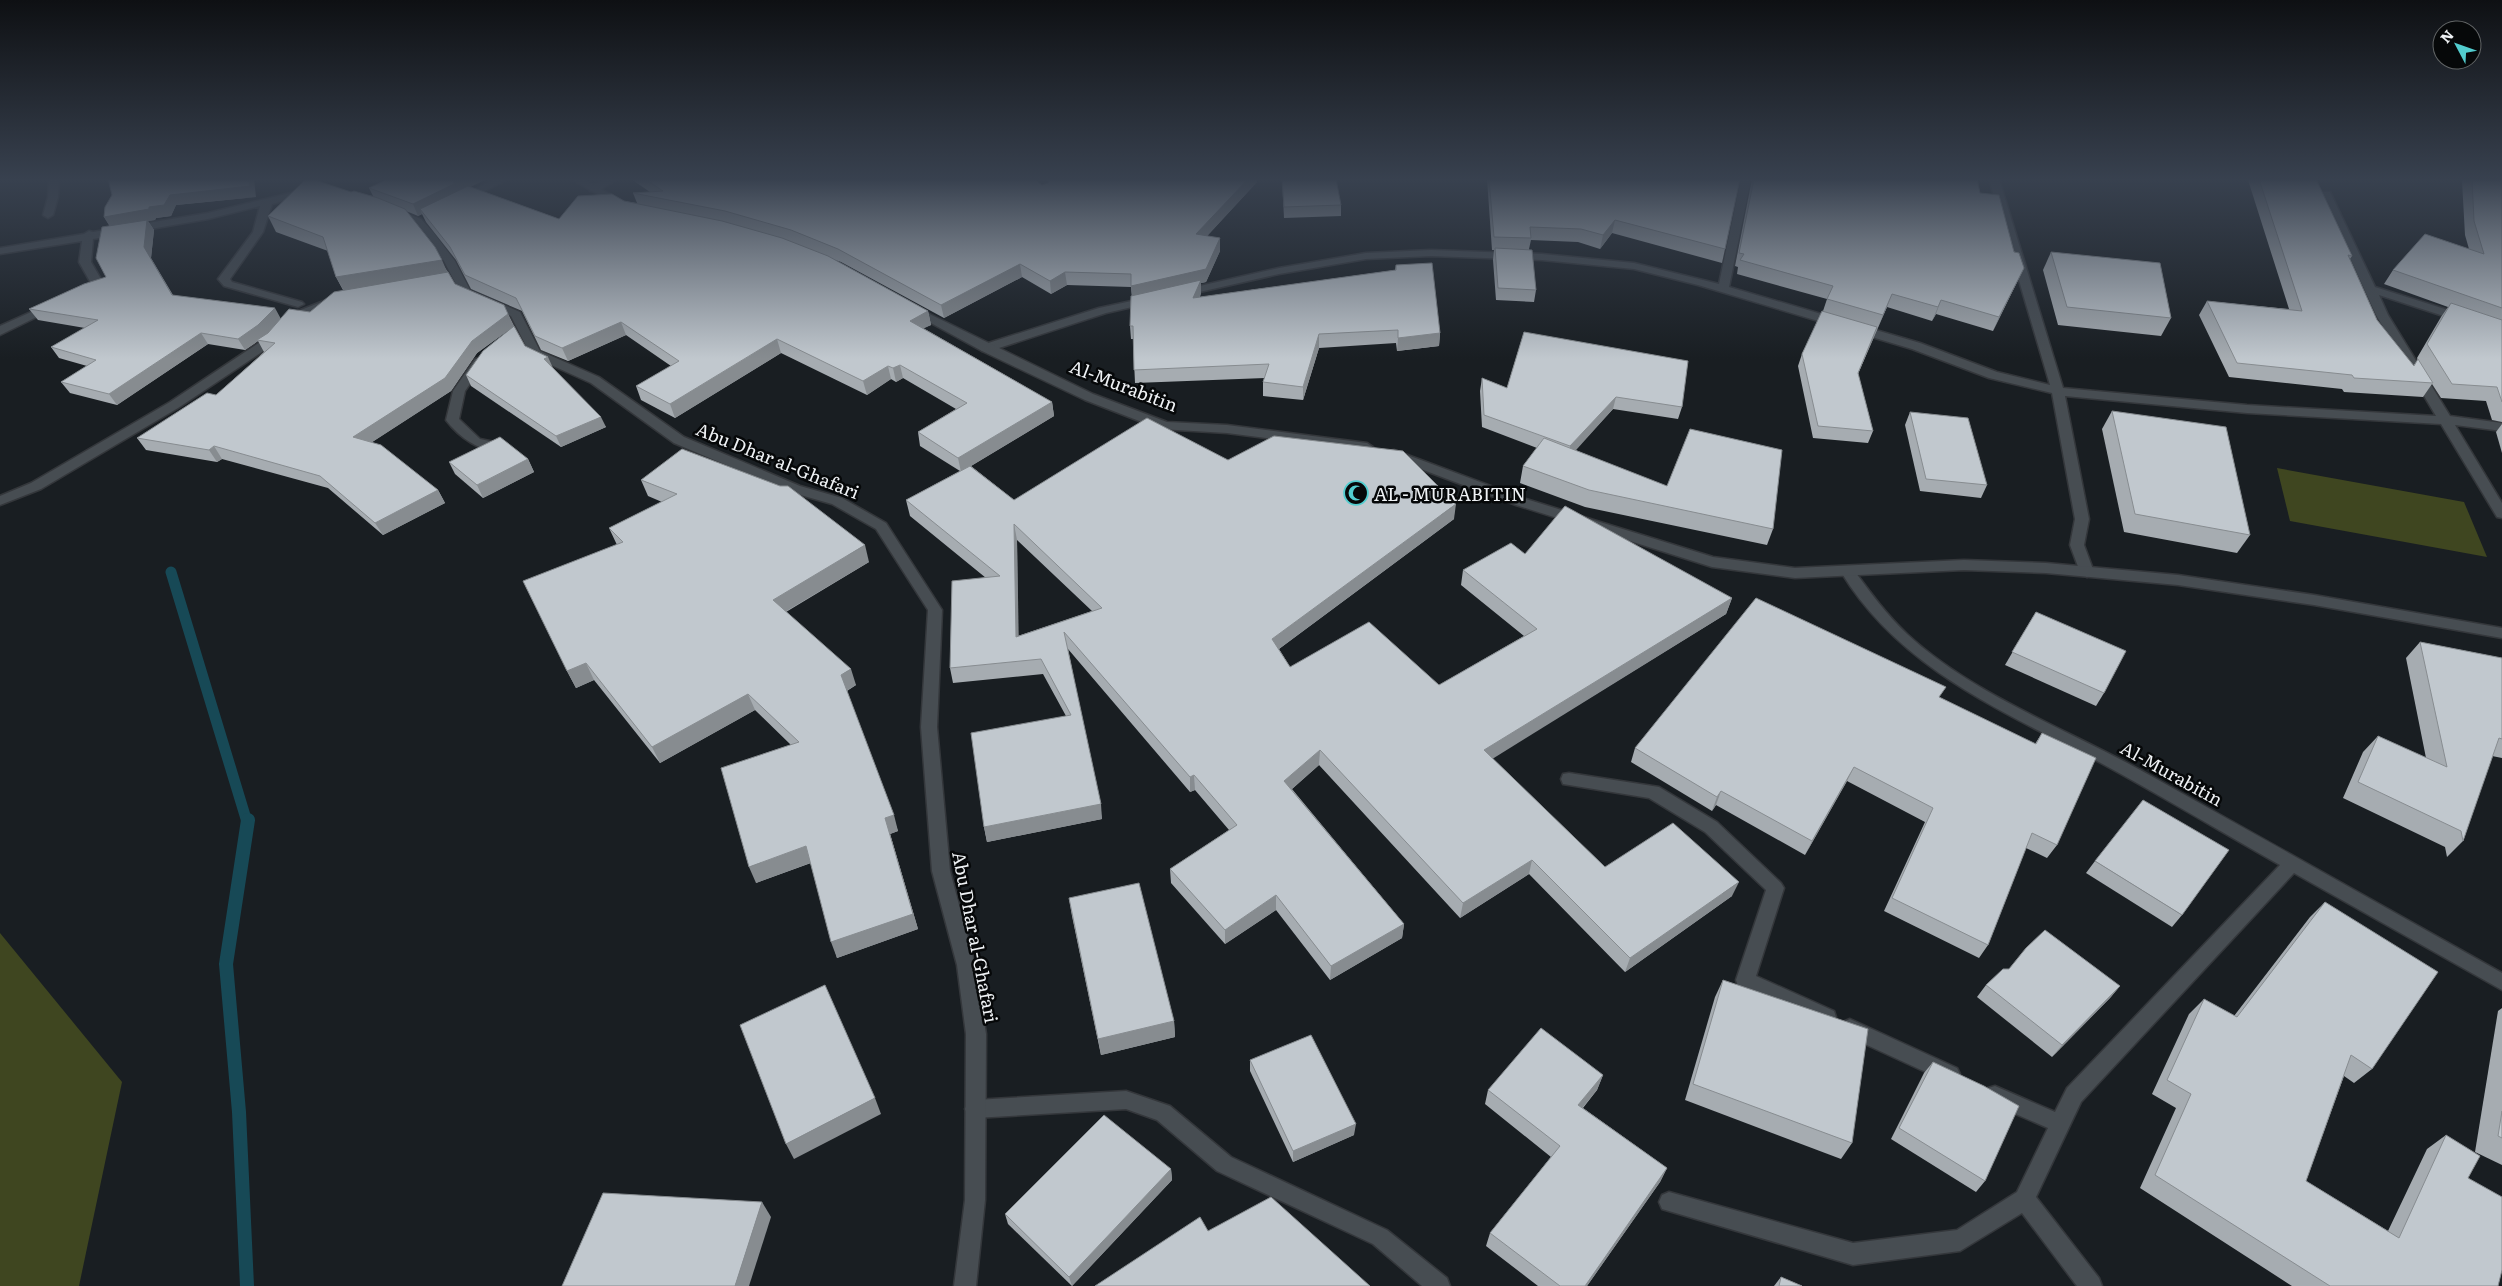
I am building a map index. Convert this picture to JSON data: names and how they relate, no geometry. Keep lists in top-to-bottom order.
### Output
{
  "streets": {
    "street": ["Al-Murabitin", "Abu Dhar al-Ghafari"]
  },
  "places": {
    "mosque": ["AL - MURABITIN"]
  },
  "north": "top left"
}
